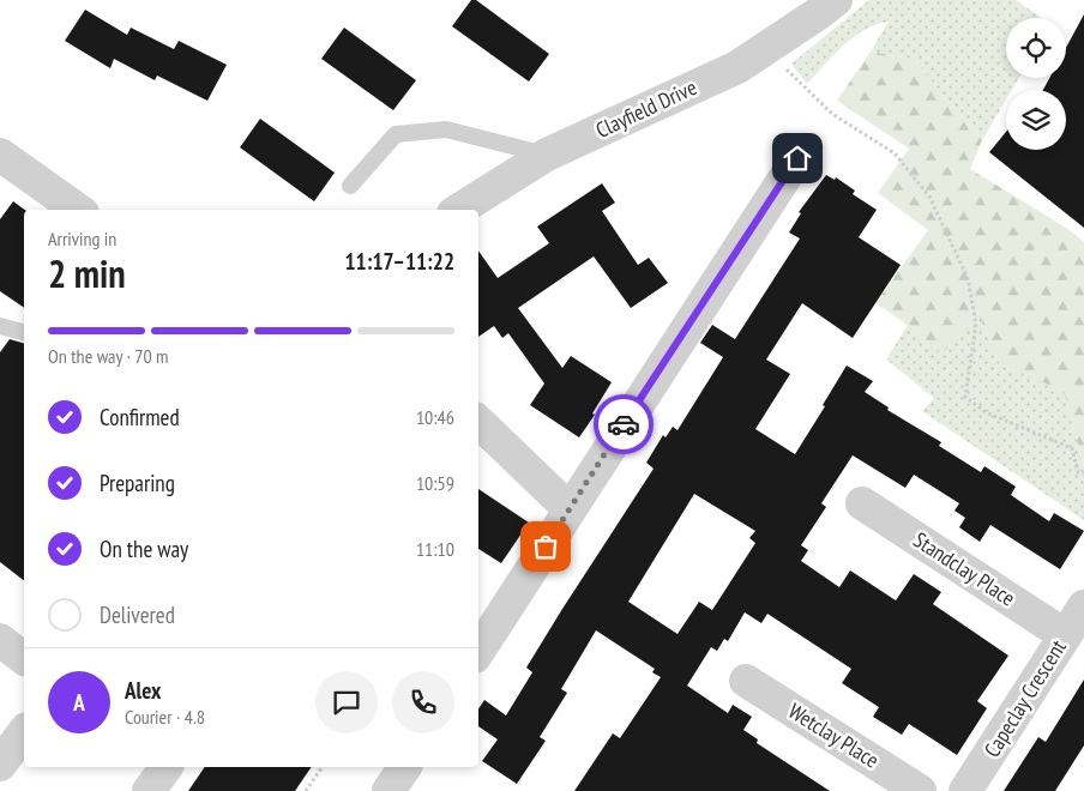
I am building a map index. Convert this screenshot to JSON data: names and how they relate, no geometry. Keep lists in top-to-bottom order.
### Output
{
  "streets": {
    "street": [
      "Clayfield Drive",
      "Standclay Place",
      "Capeclay Crescent",
      "Wetclay Place"
    ]
  },
  "crossings": [
    ["Standclay Place", "Capeclay Crescent"]
  ],
  "page": {
    "heading": ["2 min", "Arriving in", "11:17–11:22"],
    "panel": ["Alex", "Courier · 4.8"],
    "bar": "On the way · 70 m",
    "list": [
      ["Confirmed", "10:46"],
      ["Preparing", "10:59"],
      ["On the way", "11:10"],
      "Delivered"
    ],
    "round": "A"
  }
}
